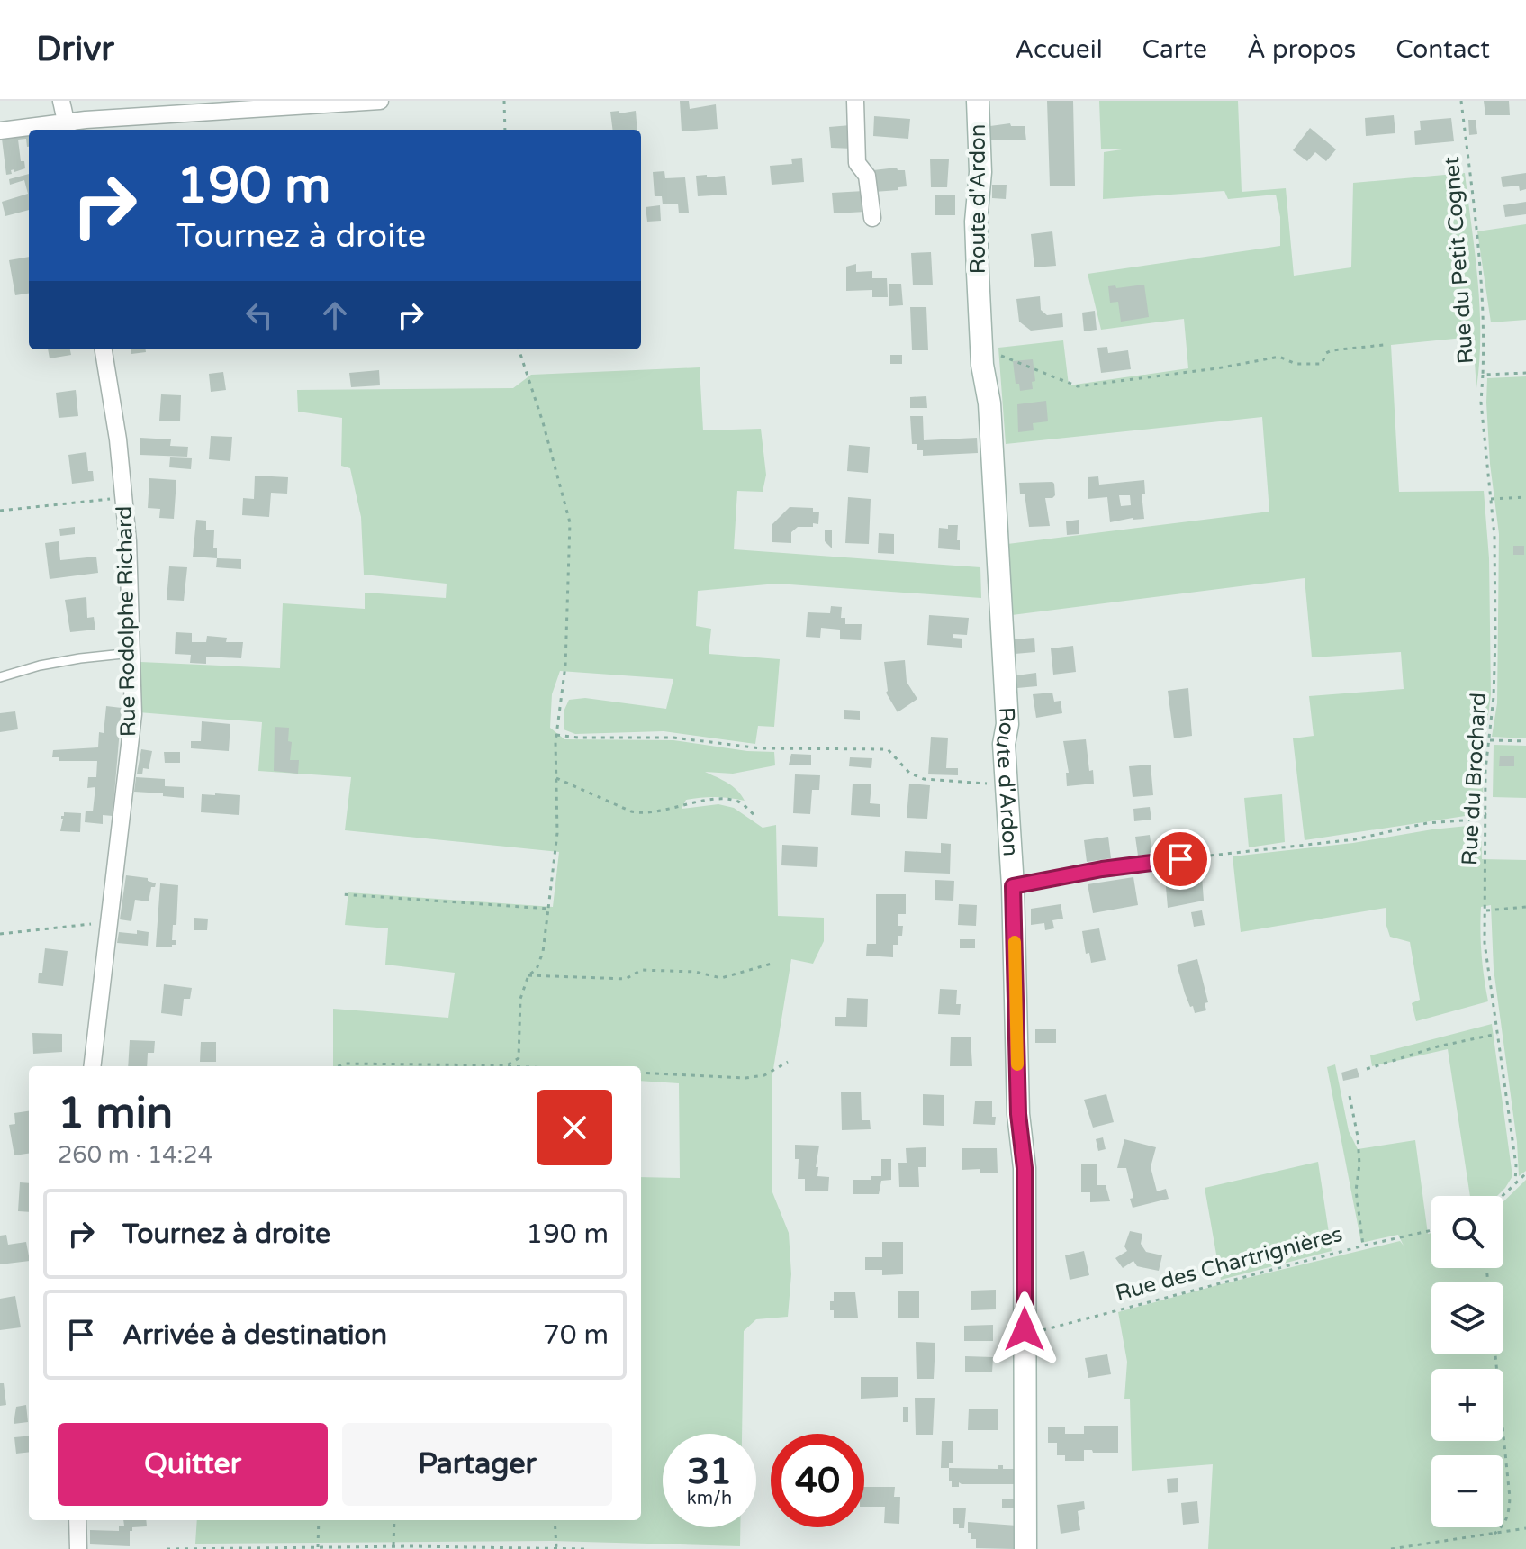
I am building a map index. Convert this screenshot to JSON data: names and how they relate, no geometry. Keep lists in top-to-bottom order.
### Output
{
  "streets": {
    "street": ["Route d'Ardon", "Rue Rodolphe Richard"],
    "path": ["Rue du Petit Cognet", "Rue du Brochard", "Rue des Chartrignières"]
  },
  "crossings": [
    ["Route d'Ardon", "Rue des Chartrignières"],
    ["Rue du Petit Cognet", "Rue du Brochard"]
  ],
  "page": {
    "header": "Drivr",
    "nav": [
      "Accueil",
      "Carte",
      "À propos",
      "Contact"
    ],
    "turn": ["190 m", "Tournez à droite"],
    "heading": ["1 min", "260 m · 14:24"],
    "list": [
      {
        "name": "Tournez à droite",
        "value": "190 m"
      },
      {
        "name": "Arrivée à destination",
        "value": "70 m"
      }
    ],
    "map_buttons": ["+", "−"],
    "buttons": ["Quitter", "Partager"],
    "speed": "31 km/h",
    "limit": "40"
  }
}
